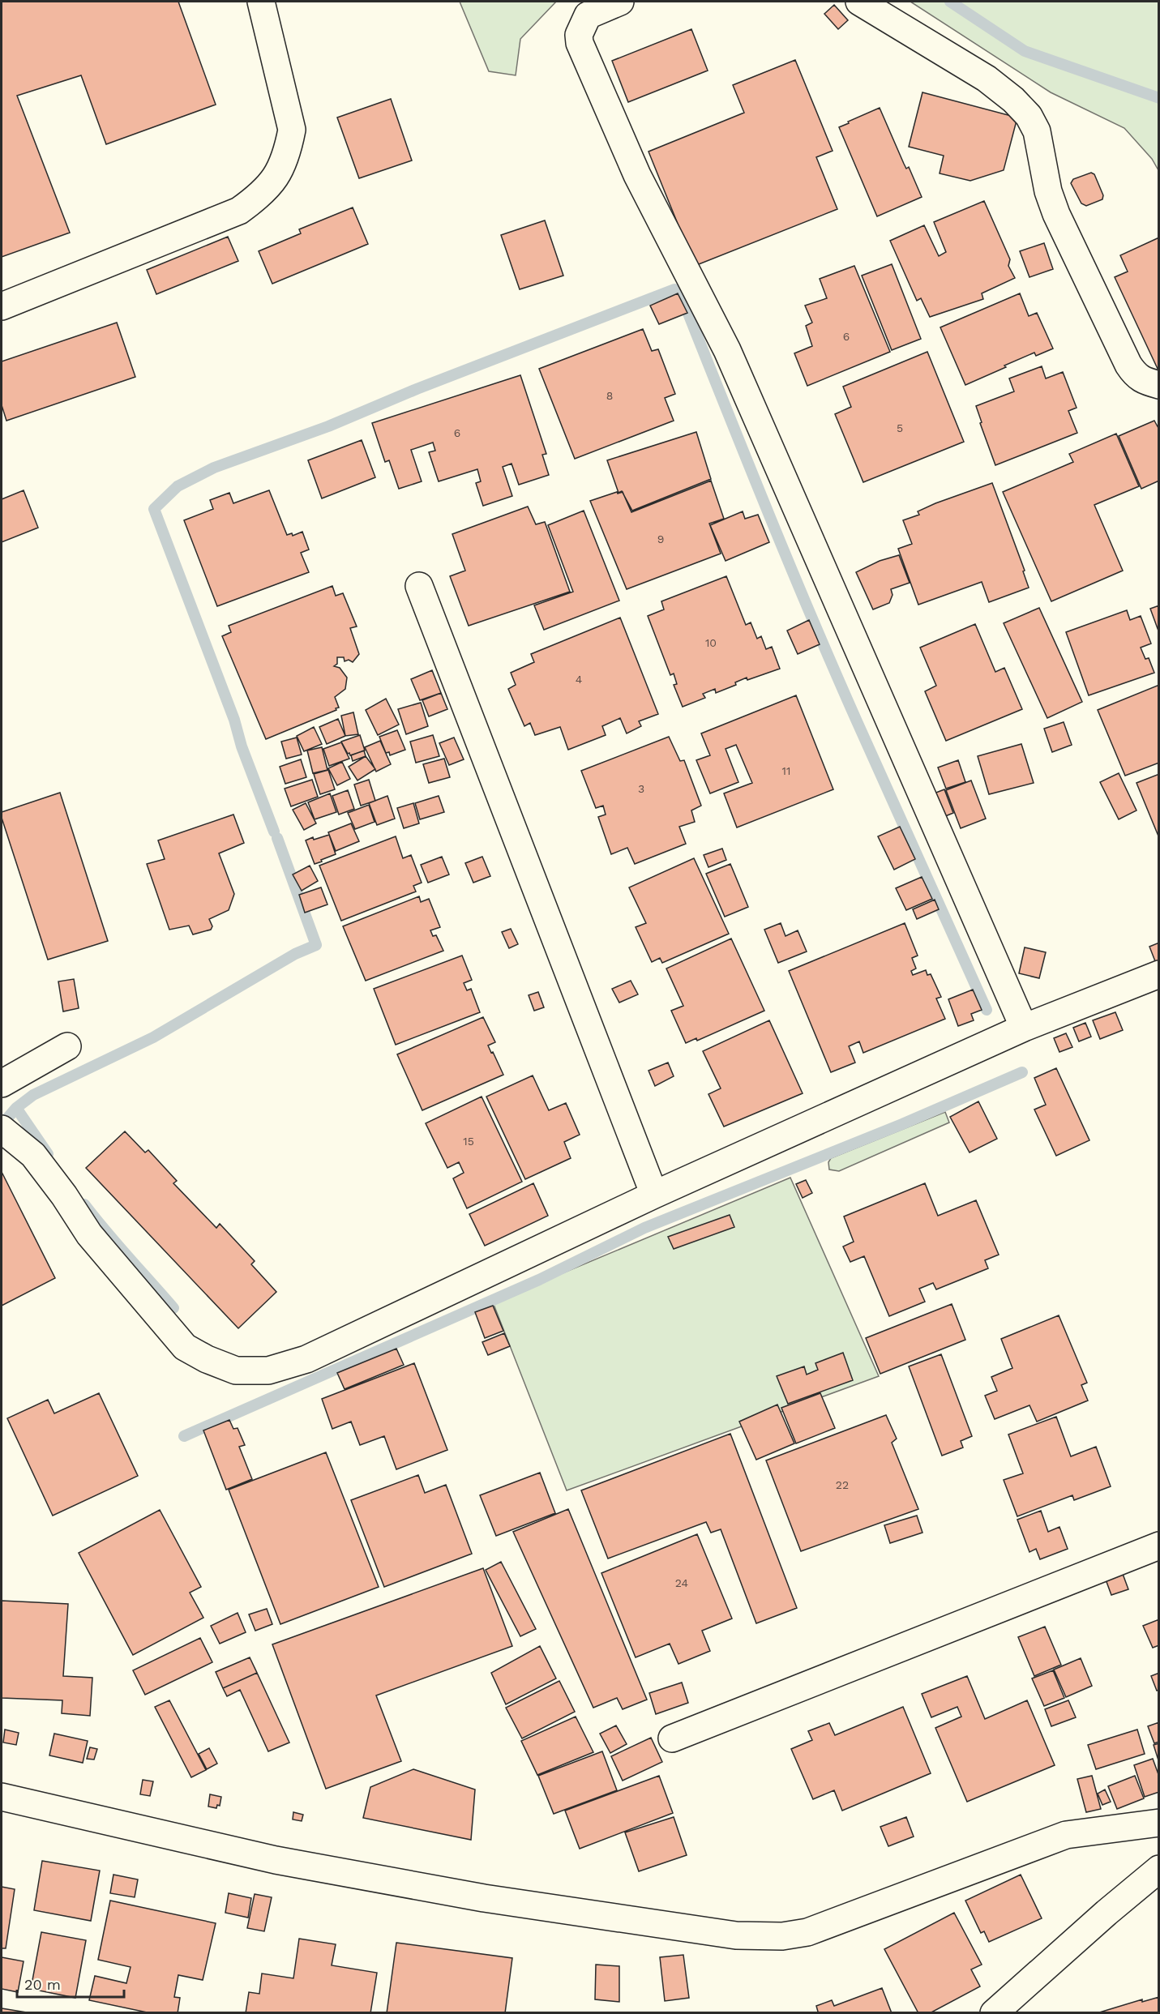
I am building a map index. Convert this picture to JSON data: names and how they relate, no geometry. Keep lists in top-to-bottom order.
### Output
{
  "house_numbers": [
    "6",
    "8",
    "5",
    "6",
    "9",
    "10",
    "4",
    "11",
    "3",
    "15",
    "22",
    "24"
  ],
  "scale_bar": "20 m"
}
